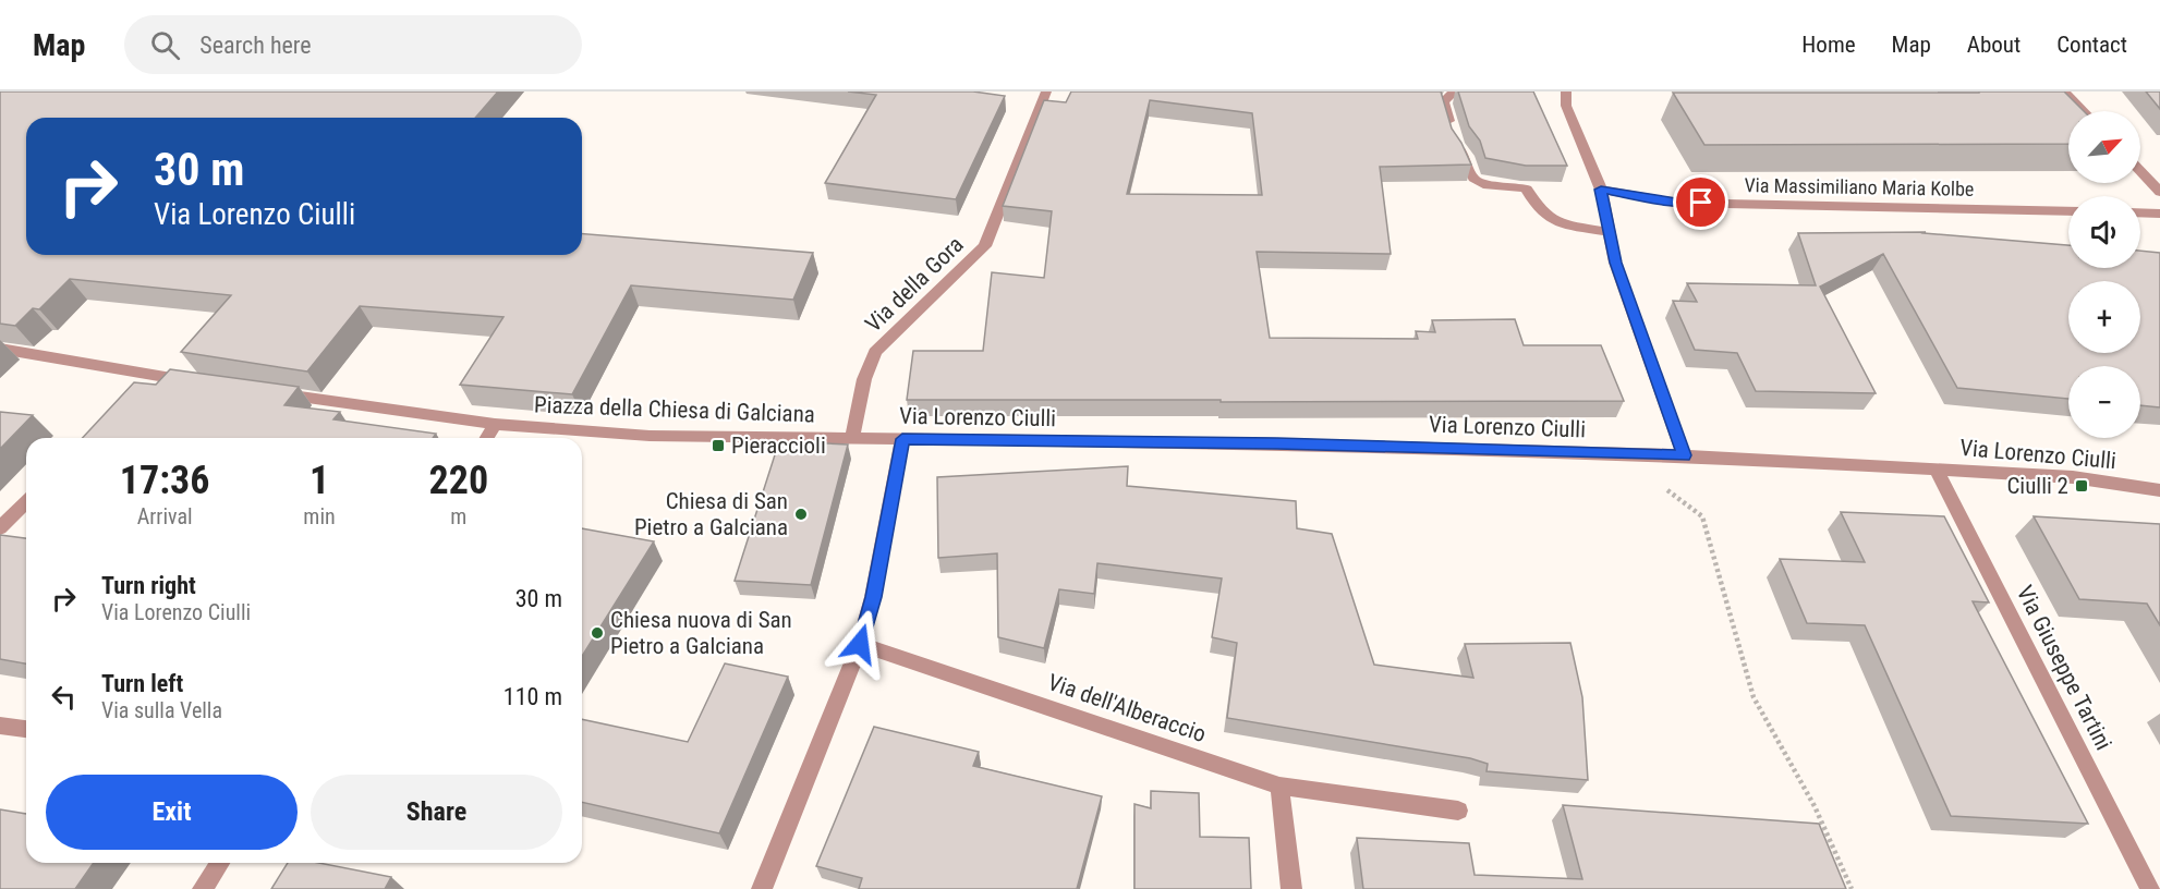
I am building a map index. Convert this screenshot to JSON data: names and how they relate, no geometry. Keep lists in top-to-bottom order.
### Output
{
  "streets": {
    "street": [
      "Via Massimiliano Maria Kolbe",
      "Via della Gora",
      "Piazza della Chiesa di Galciana",
      "Via Lorenzo Ciulli",
      "Via Giuseppe Tartini",
      "Via dell'Alberaccio"
    ]
  },
  "crossings": [
    ["Via della Gora", "Piazza della Chiesa di Galciana"],
    ["Via della Gora", "Via Lorenzo Ciulli"],
    ["Piazza della Chiesa di Galciana", "Via Lorenzo Ciulli"],
    ["Via Lorenzo Ciulli", "Via Giuseppe Tartini"]
  ],
  "places": {
    "transit": ["Pieraccioli", "Ciulli 2"],
    "other": ["Chiesa di San Pietro a Galciana", "Chiesa nuova di San Pietro a Galciana"]
  },
  "north": "top right",
  "page": {
    "header": "Map",
    "search": "Search here",
    "nav": [
      "Home",
      "Map",
      "About",
      "Contact"
    ],
    "map_buttons": ["+", "−"],
    "turn": ["30 m", "Via Lorenzo Ciulli"],
    "eta": [
      "17:36",
      "Arrival",
      "1",
      "min",
      "220",
      "m"
    ],
    "list": [
      {
        "name": "Turn right",
        "note": "Via Lorenzo Ciulli",
        "value": "30 m"
      },
      {
        "name": "Turn left",
        "note": "Via sulla Vella",
        "value": "110 m"
      }
    ],
    "buttons": ["Exit", "Share"]
  }
}
